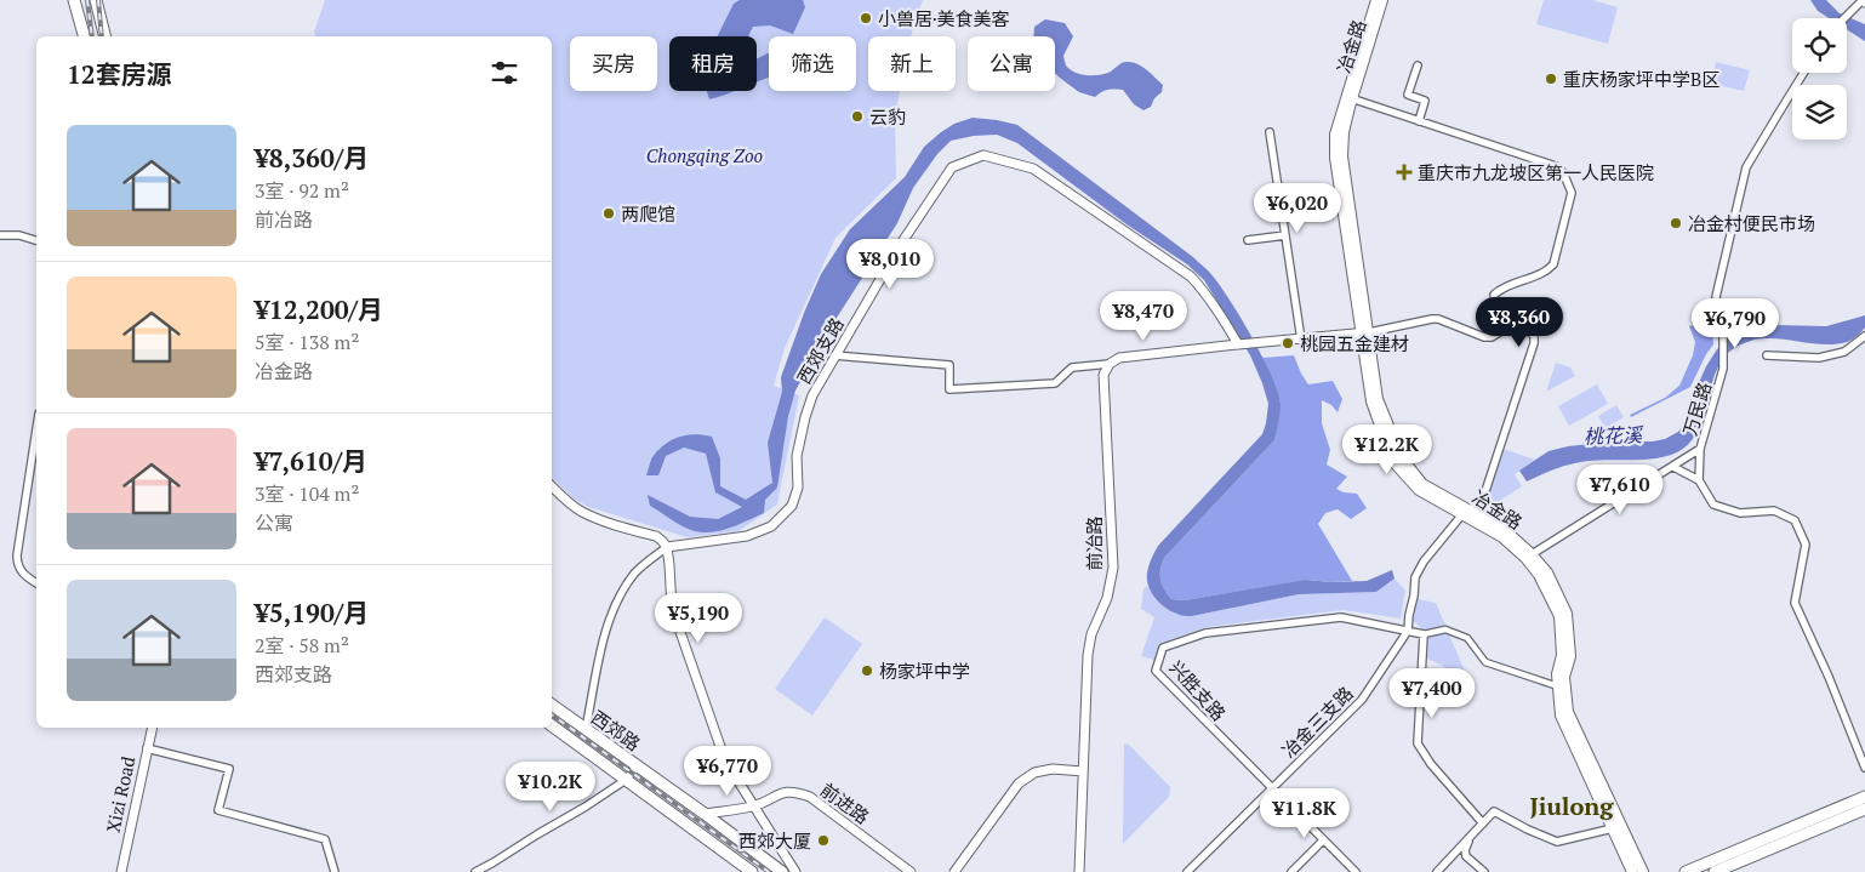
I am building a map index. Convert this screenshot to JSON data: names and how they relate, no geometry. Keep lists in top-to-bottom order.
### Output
{
  "streets": {
    "main road": ["冶金路", "西郊路"],
    "street": [
      "西郊支路",
      "万民路",
      "前冶路",
      "兴胜支路",
      "冶金三支路",
      "Xizi Road",
      "前进路"
    ]
  },
  "crossings": [
    ["冶金路", "冶金三支路"],
    ["兴胜支路", "冶金三支路"],
    ["西郊路", "前进路"]
  ],
  "districts": ["Jiulong"],
  "water": ["桃花溪"],
  "parks": ["Chongqing Zoo"],
  "places": {
    "other": [
      "小兽居·美食美客",
      "重庆杨家坪中学B区",
      "云豹",
      "两爬馆",
      "冶金村便民市场",
      "桃园五金建材",
      "杨家坪中学",
      "西郊大厦"
    ],
    "health": ["重庆市九龙坡区第一人民医院"]
  },
  "page": {
    "chip": [
      "买房",
      "租房",
      "筛选",
      "新上",
      "公寓"
    ],
    "heading": "12套房源",
    "list": [
      {
        "name": "¥8,360/月",
        "note": "3室 · 92 m² · 前冶路"
      },
      {
        "name": "¥12,200/月",
        "note": "5室 · 138 m² · 冶金路"
      },
      {
        "name": "¥7,610/月",
        "note": "3室 · 104 m² · 公寓"
      },
      {
        "name": "¥5,190/月",
        "note": "2室 · 58 m² · 西郊支路"
      }
    ],
    "price": [
      "¥6,020",
      "¥8,010",
      "¥8,470",
      "¥8,360",
      "¥6,790",
      "¥12.2K",
      "¥7,610",
      "¥5,190",
      "¥7,400",
      "¥6,770",
      "¥10.2K",
      "¥11.8K"
    ]
  }
}
